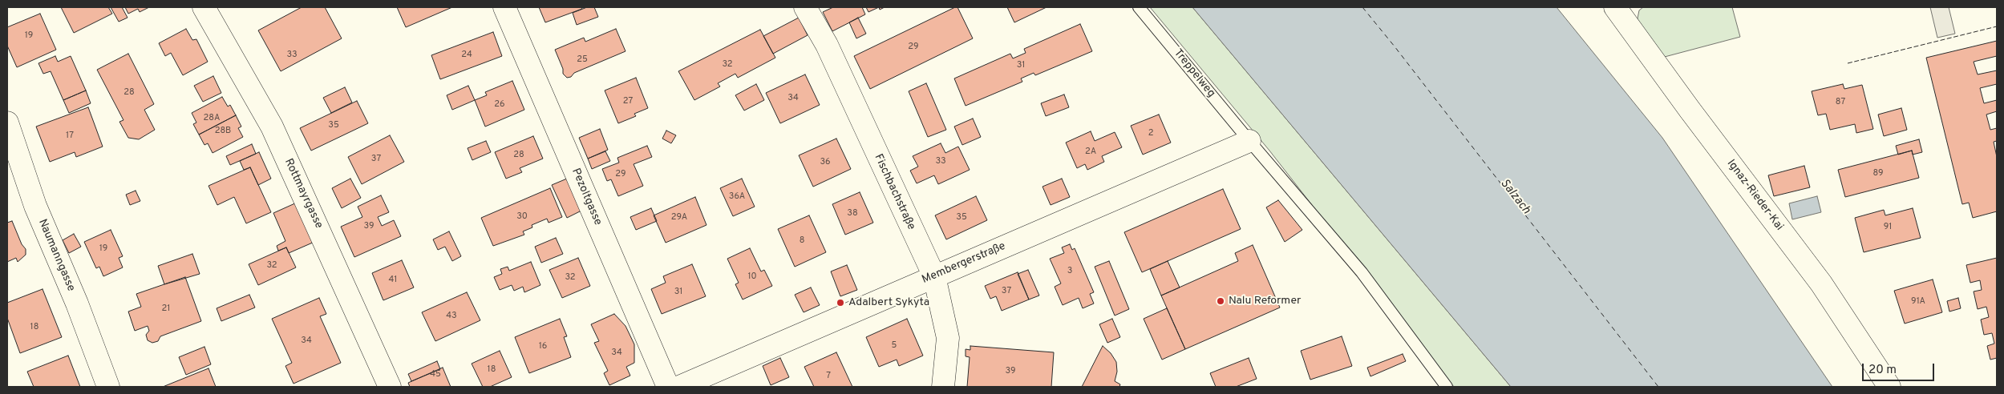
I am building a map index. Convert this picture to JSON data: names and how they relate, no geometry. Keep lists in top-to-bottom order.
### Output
{
  "streets": {
    "street": [
      "Fischbachstraße",
      "Rottmayrgasse",
      "Ignaz-Rieder-Kai",
      "Pezoltgasse",
      "Naumanngasse",
      "Membergerstraße"
    ],
    "lane": ["Treppelweg"]
  },
  "crossings": [
    ["Treppelweg", "Membergerstraße"],
    ["Fischbachstraße", "Membergerstraße"]
  ],
  "water": ["Salzach"],
  "places": ["Nalu Reformer", "Adalbert Sykyta"],
  "house_numbers": [
    "19",
    "29",
    "33",
    "24",
    "25",
    "32",
    "31",
    "28",
    "34",
    "27",
    "87",
    "26",
    "28A",
    "35",
    "28B",
    "2",
    "17",
    "2A",
    "28",
    "37",
    "33",
    "36",
    "89",
    "29",
    "36A",
    "38",
    "30",
    "29A",
    "35",
    "39",
    "91",
    "8",
    "19",
    "32",
    "3",
    "10",
    "32",
    "41",
    "37",
    "31",
    "91A",
    "21",
    "43",
    "18",
    "34",
    "5",
    "16",
    "34",
    "18",
    "39",
    "45",
    "7"
  ],
  "scale_bar": "20 m"
}
